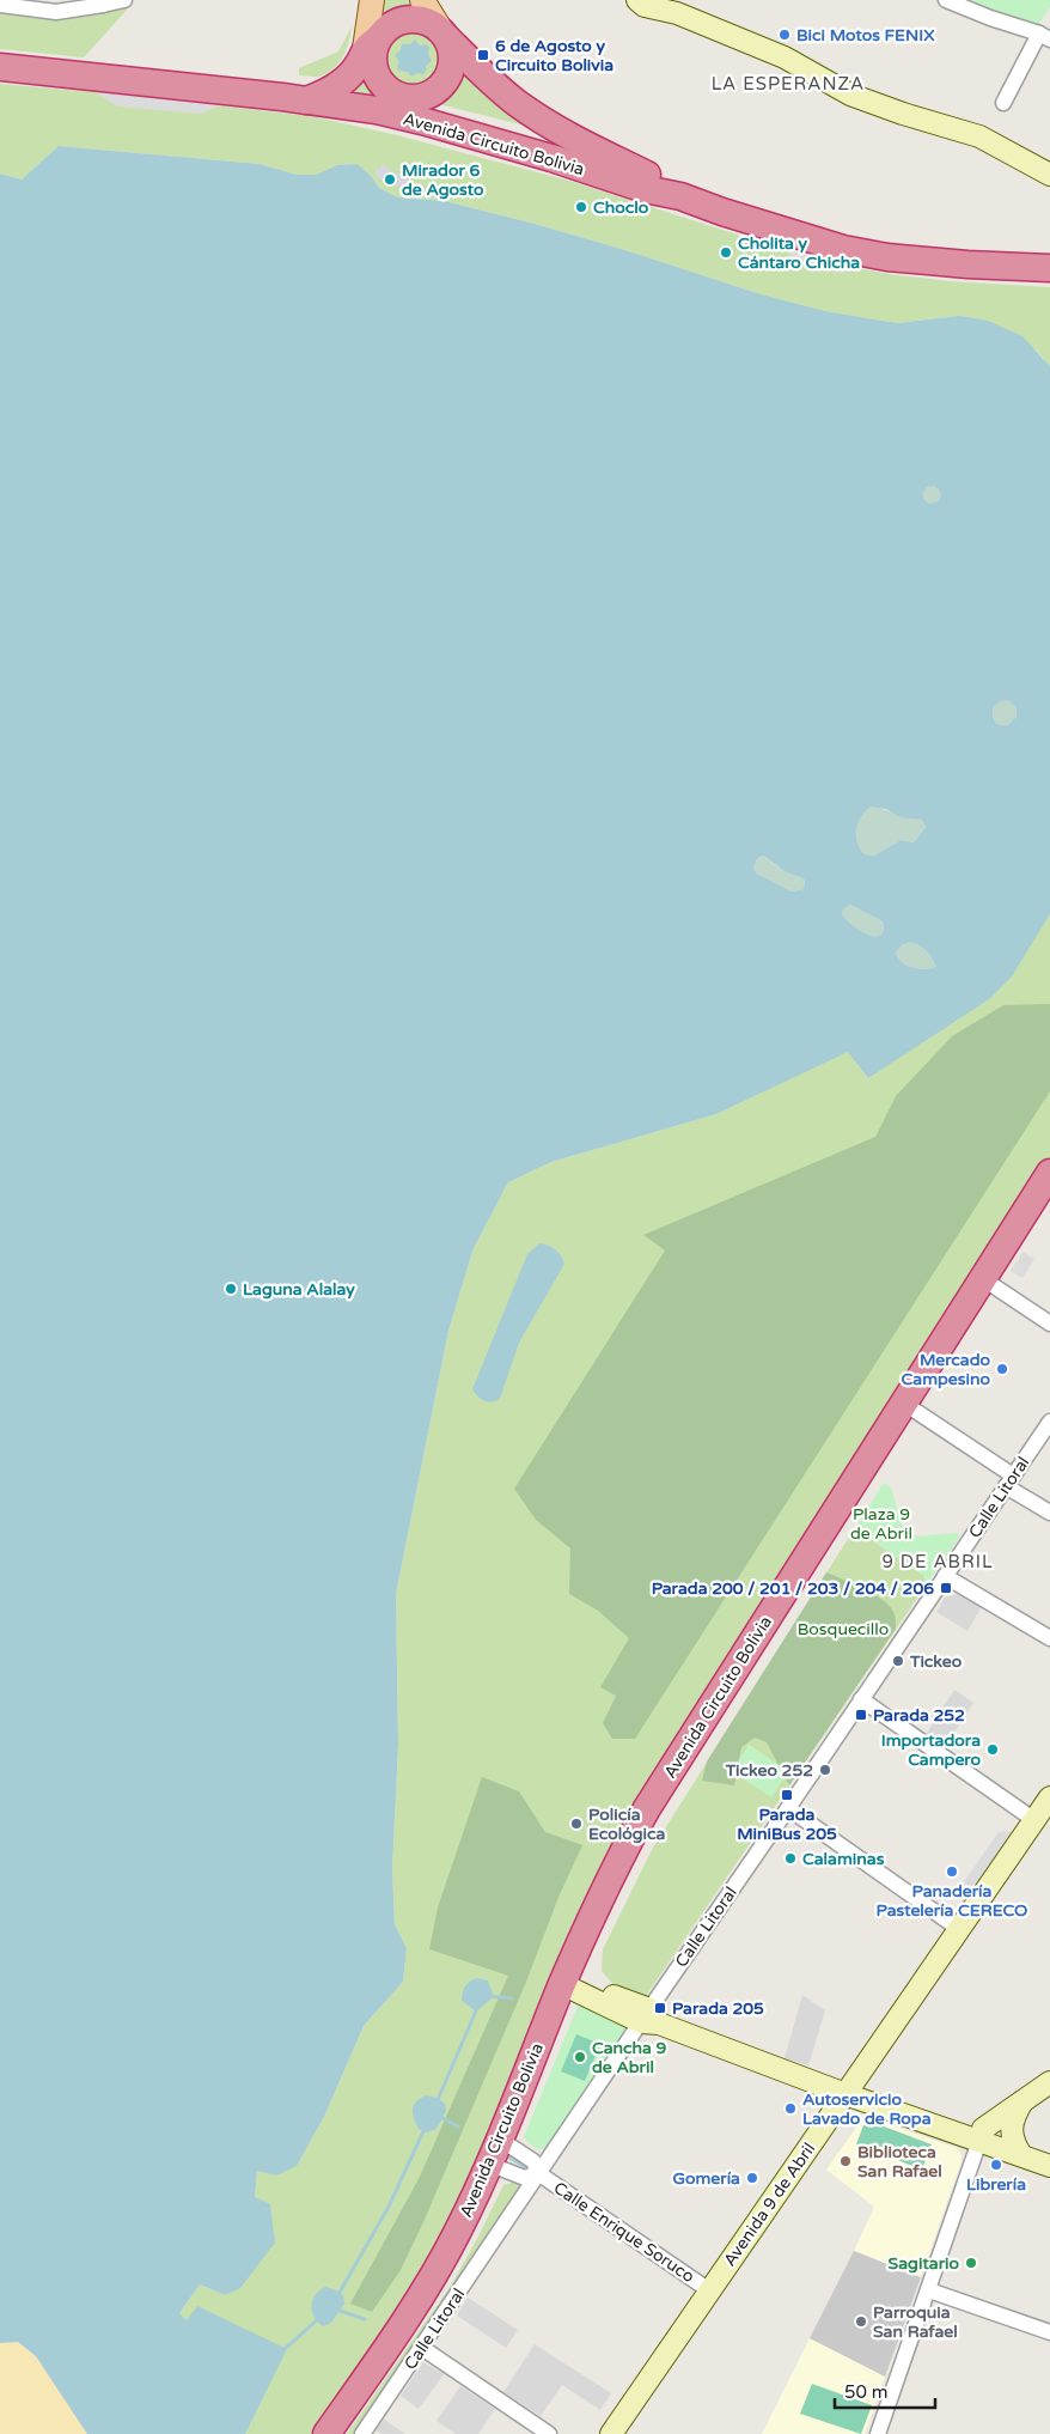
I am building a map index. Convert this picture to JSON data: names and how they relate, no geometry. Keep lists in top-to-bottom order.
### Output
{
  "streets": {
    "highway": ["Avenida Circuito Bolivia"],
    "main road": ["Avenida 9 de Abril"],
    "street": ["Calle Litoral", "Calle Enrique Soruco"]
  },
  "crossings": [
    ["Avenida Circuito Bolivia", "Calle Enrique Soruco"],
    ["Calle Litoral", "Calle Enrique Soruco"],
    ["Avenida 9 de Abril", "Calle Enrique Soruco"]
  ],
  "districts": ["LA ESPERANZA", "9 DE ABRIL"],
  "parks": ["Plaza 9 de Abril", "Bosquecillo"],
  "places": {
    "other": [
      "Bici Motos FENIX",
      "Mirador 6 de Agosto",
      "Choclo",
      "Cholita y Cántaro Chicha",
      "Laguna Alalay",
      "Mercado Campesino",
      "Tickeo",
      "Importadora Campero",
      "Tickeo 252",
      "Policía Ecológica",
      "Calaminas",
      "Panadería Pastelería CERECO",
      "Cancha 9 de Abril",
      "Autoservicio Lavado de Ropa",
      "Biblioteca San Rafael",
      "Librería",
      "Gomería",
      "Sagitario",
      "Parroquia San Rafael"
    ],
    "transit": [
      "6 de Agosto y Circuito Bolivia",
      "Parada 200 / 201 / 203 / 204 / 206",
      "Parada 252",
      "Parada MiniBus 205",
      "Parada 205"
    ]
  },
  "scale_bar": "50 m"
}
